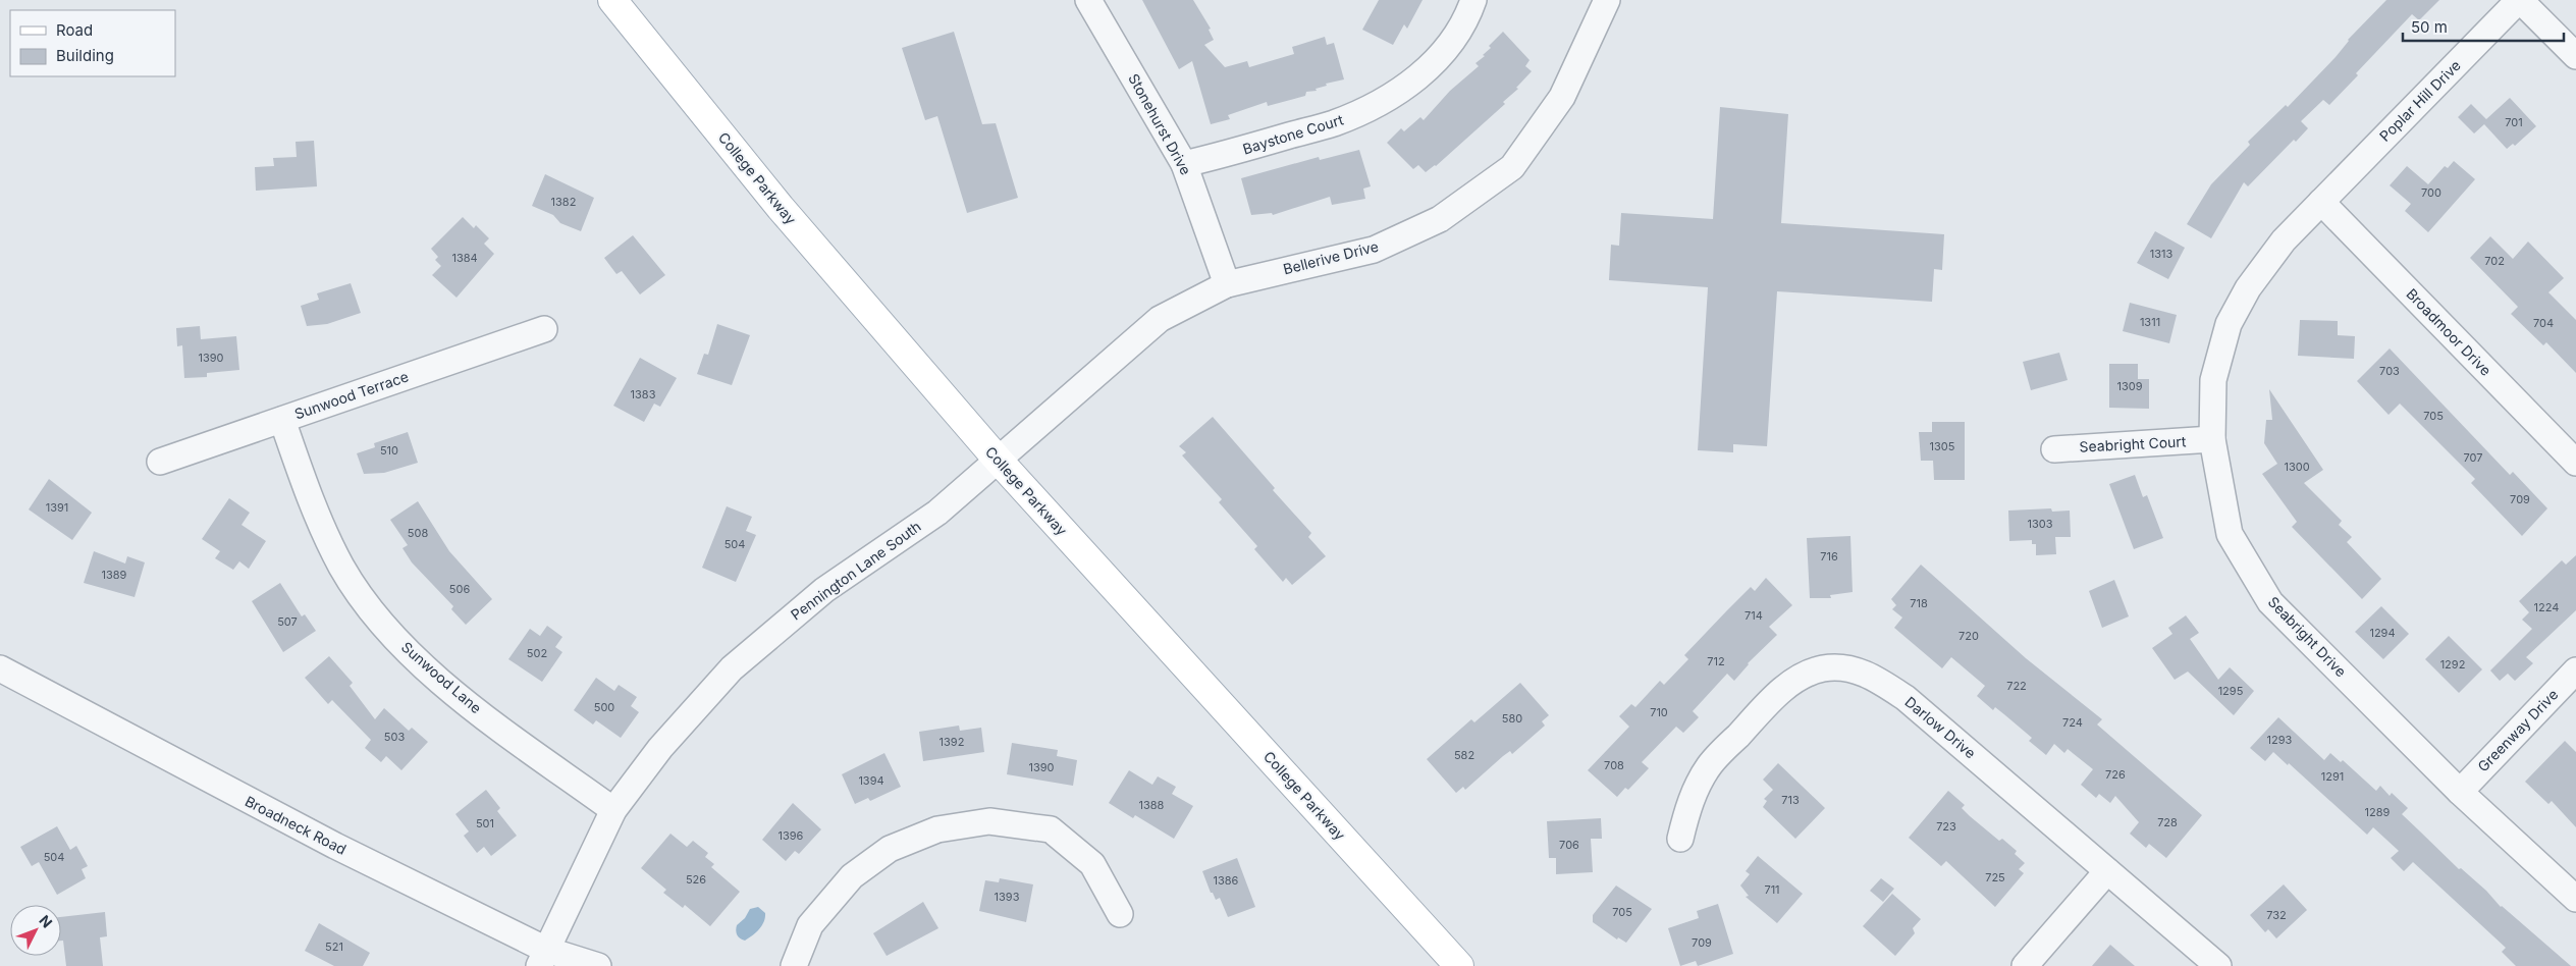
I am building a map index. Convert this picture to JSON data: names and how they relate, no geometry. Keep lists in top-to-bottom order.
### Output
{
  "streets": {
    "main road": ["College Parkway"],
    "street": [
      "Poplar Hill Drive",
      "Stonehurst Drive",
      "Baystone Court",
      "Bellerive Drive",
      "Broadmoor Drive",
      "Sunwood Terrace",
      "Seabright Court",
      "Pennington Lane South",
      "Seabright Drive",
      "Sunwood Lane",
      "Darlow Drive",
      "Greenway Drive",
      "Broadneck Road"
    ]
  },
  "crossings": [
    ["Poplar Hill Drive", "Broadmoor Drive"],
    ["Poplar Hill Drive", "Seabright Drive"],
    ["Stonehurst Drive", "Baystone Court"],
    ["Stonehurst Drive", "Bellerive Drive"],
    ["College Parkway", "Bellerive Drive"],
    ["College Parkway", "Pennington Lane South"],
    ["Bellerive Drive", "Pennington Lane South"],
    ["Broadmoor Drive", "Seabright Drive"],
    ["Sunwood Terrace", "Sunwood Lane"],
    ["Seabright Court", "Seabright Drive"],
    ["Pennington Lane South", "Sunwood Lane"],
    ["Pennington Lane South", "Broadneck Road"],
    ["Seabright Drive", "Greenway Drive"]
  ],
  "house_numbers": [
    "701",
    "700",
    "1382",
    "1313",
    "1384",
    "702",
    "1311",
    "704",
    "1390",
    "703",
    "1309",
    "1383",
    "705",
    "1305",
    "510",
    "707",
    "1300",
    "709",
    "1391",
    "1303",
    "508",
    "504",
    "716",
    "1389",
    "506",
    "718",
    "1224",
    "714",
    "507",
    "1294",
    "720",
    "502",
    "712",
    "1292",
    "722",
    "1295",
    "500",
    "710",
    "580",
    "724",
    "503",
    "1293",
    "1392",
    "582",
    "708",
    "1390",
    "726",
    "1291",
    "1394",
    "713",
    "1388",
    "1289",
    "728",
    "501",
    "723",
    "1396",
    "706",
    "504",
    "725",
    "526",
    "1386",
    "711",
    "1393",
    "705",
    "732",
    "709",
    "521"
  ],
  "legend": ["Road", "Building"],
  "scale_bar": "50 m",
  "north": "top right"
}
